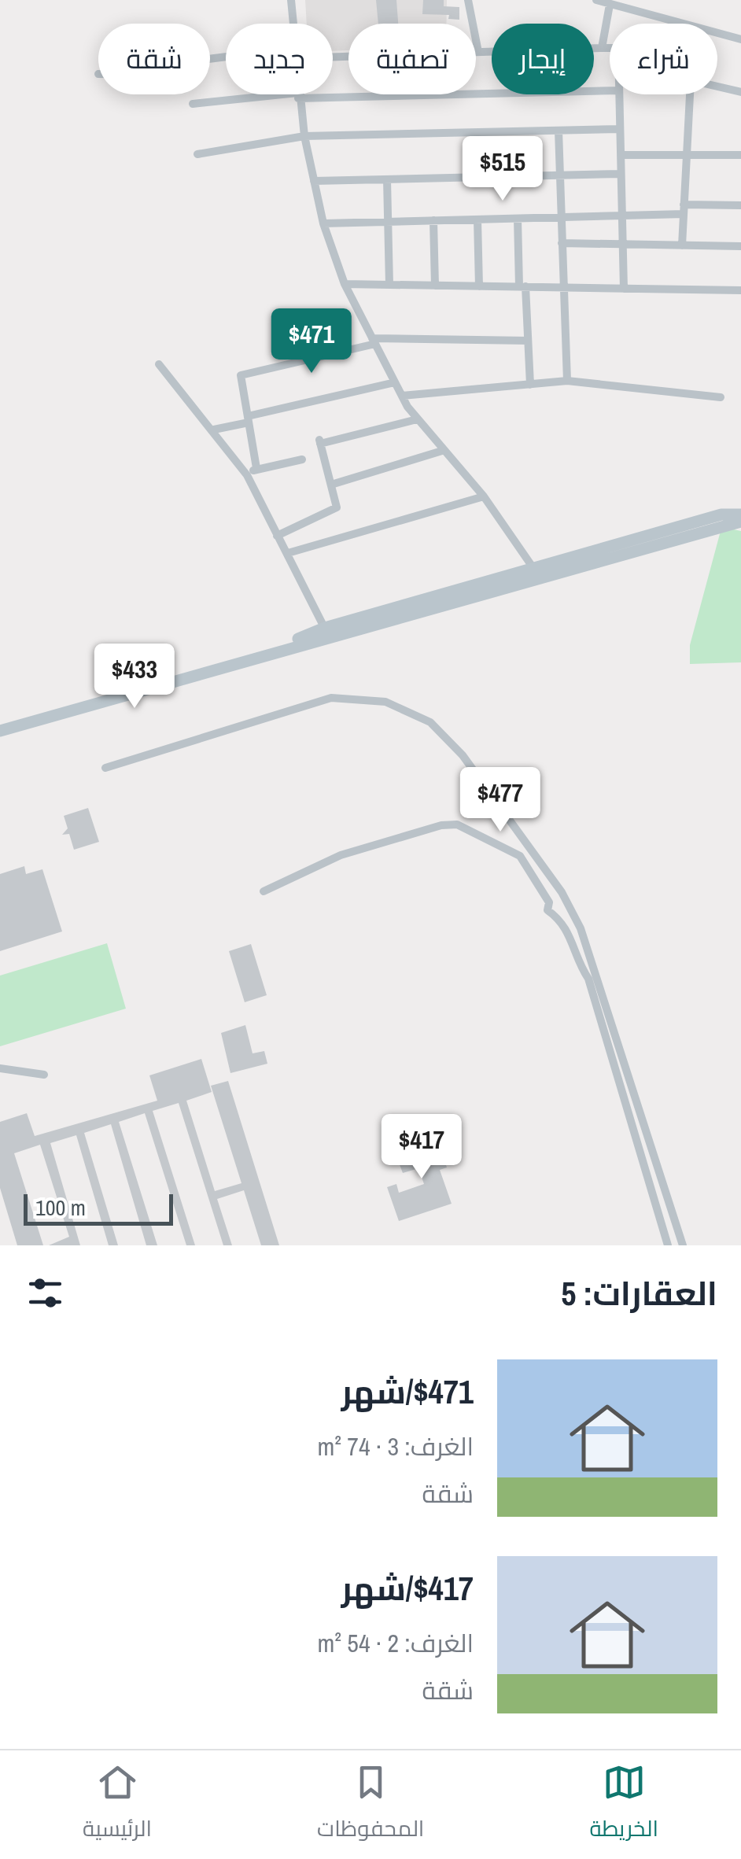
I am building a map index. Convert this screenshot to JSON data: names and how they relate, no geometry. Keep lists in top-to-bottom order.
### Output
{
  "scale_bar": "100 m",
  "page": {
    "chip": [
      "شراء",
      "إيجار",
      "تصفية",
      "جديد",
      "شقة"
    ],
    "price": [
      "$515",
      "$471",
      "$433",
      "$477",
      "$417"
    ],
    "scale": "100 m",
    "heading": "العقارات: 5",
    "list": [
      {
        "name": "$471/شهر",
        "note": "الغرف: 3 · 74 m² · شقة"
      },
      {
        "name": "$417/شهر",
        "note": "الغرف: 2 · 54 m² · شقة"
      }
    ],
    "tabs": ["الخريطة", "المحفوظات", "الرئيسية"]
  }
}
